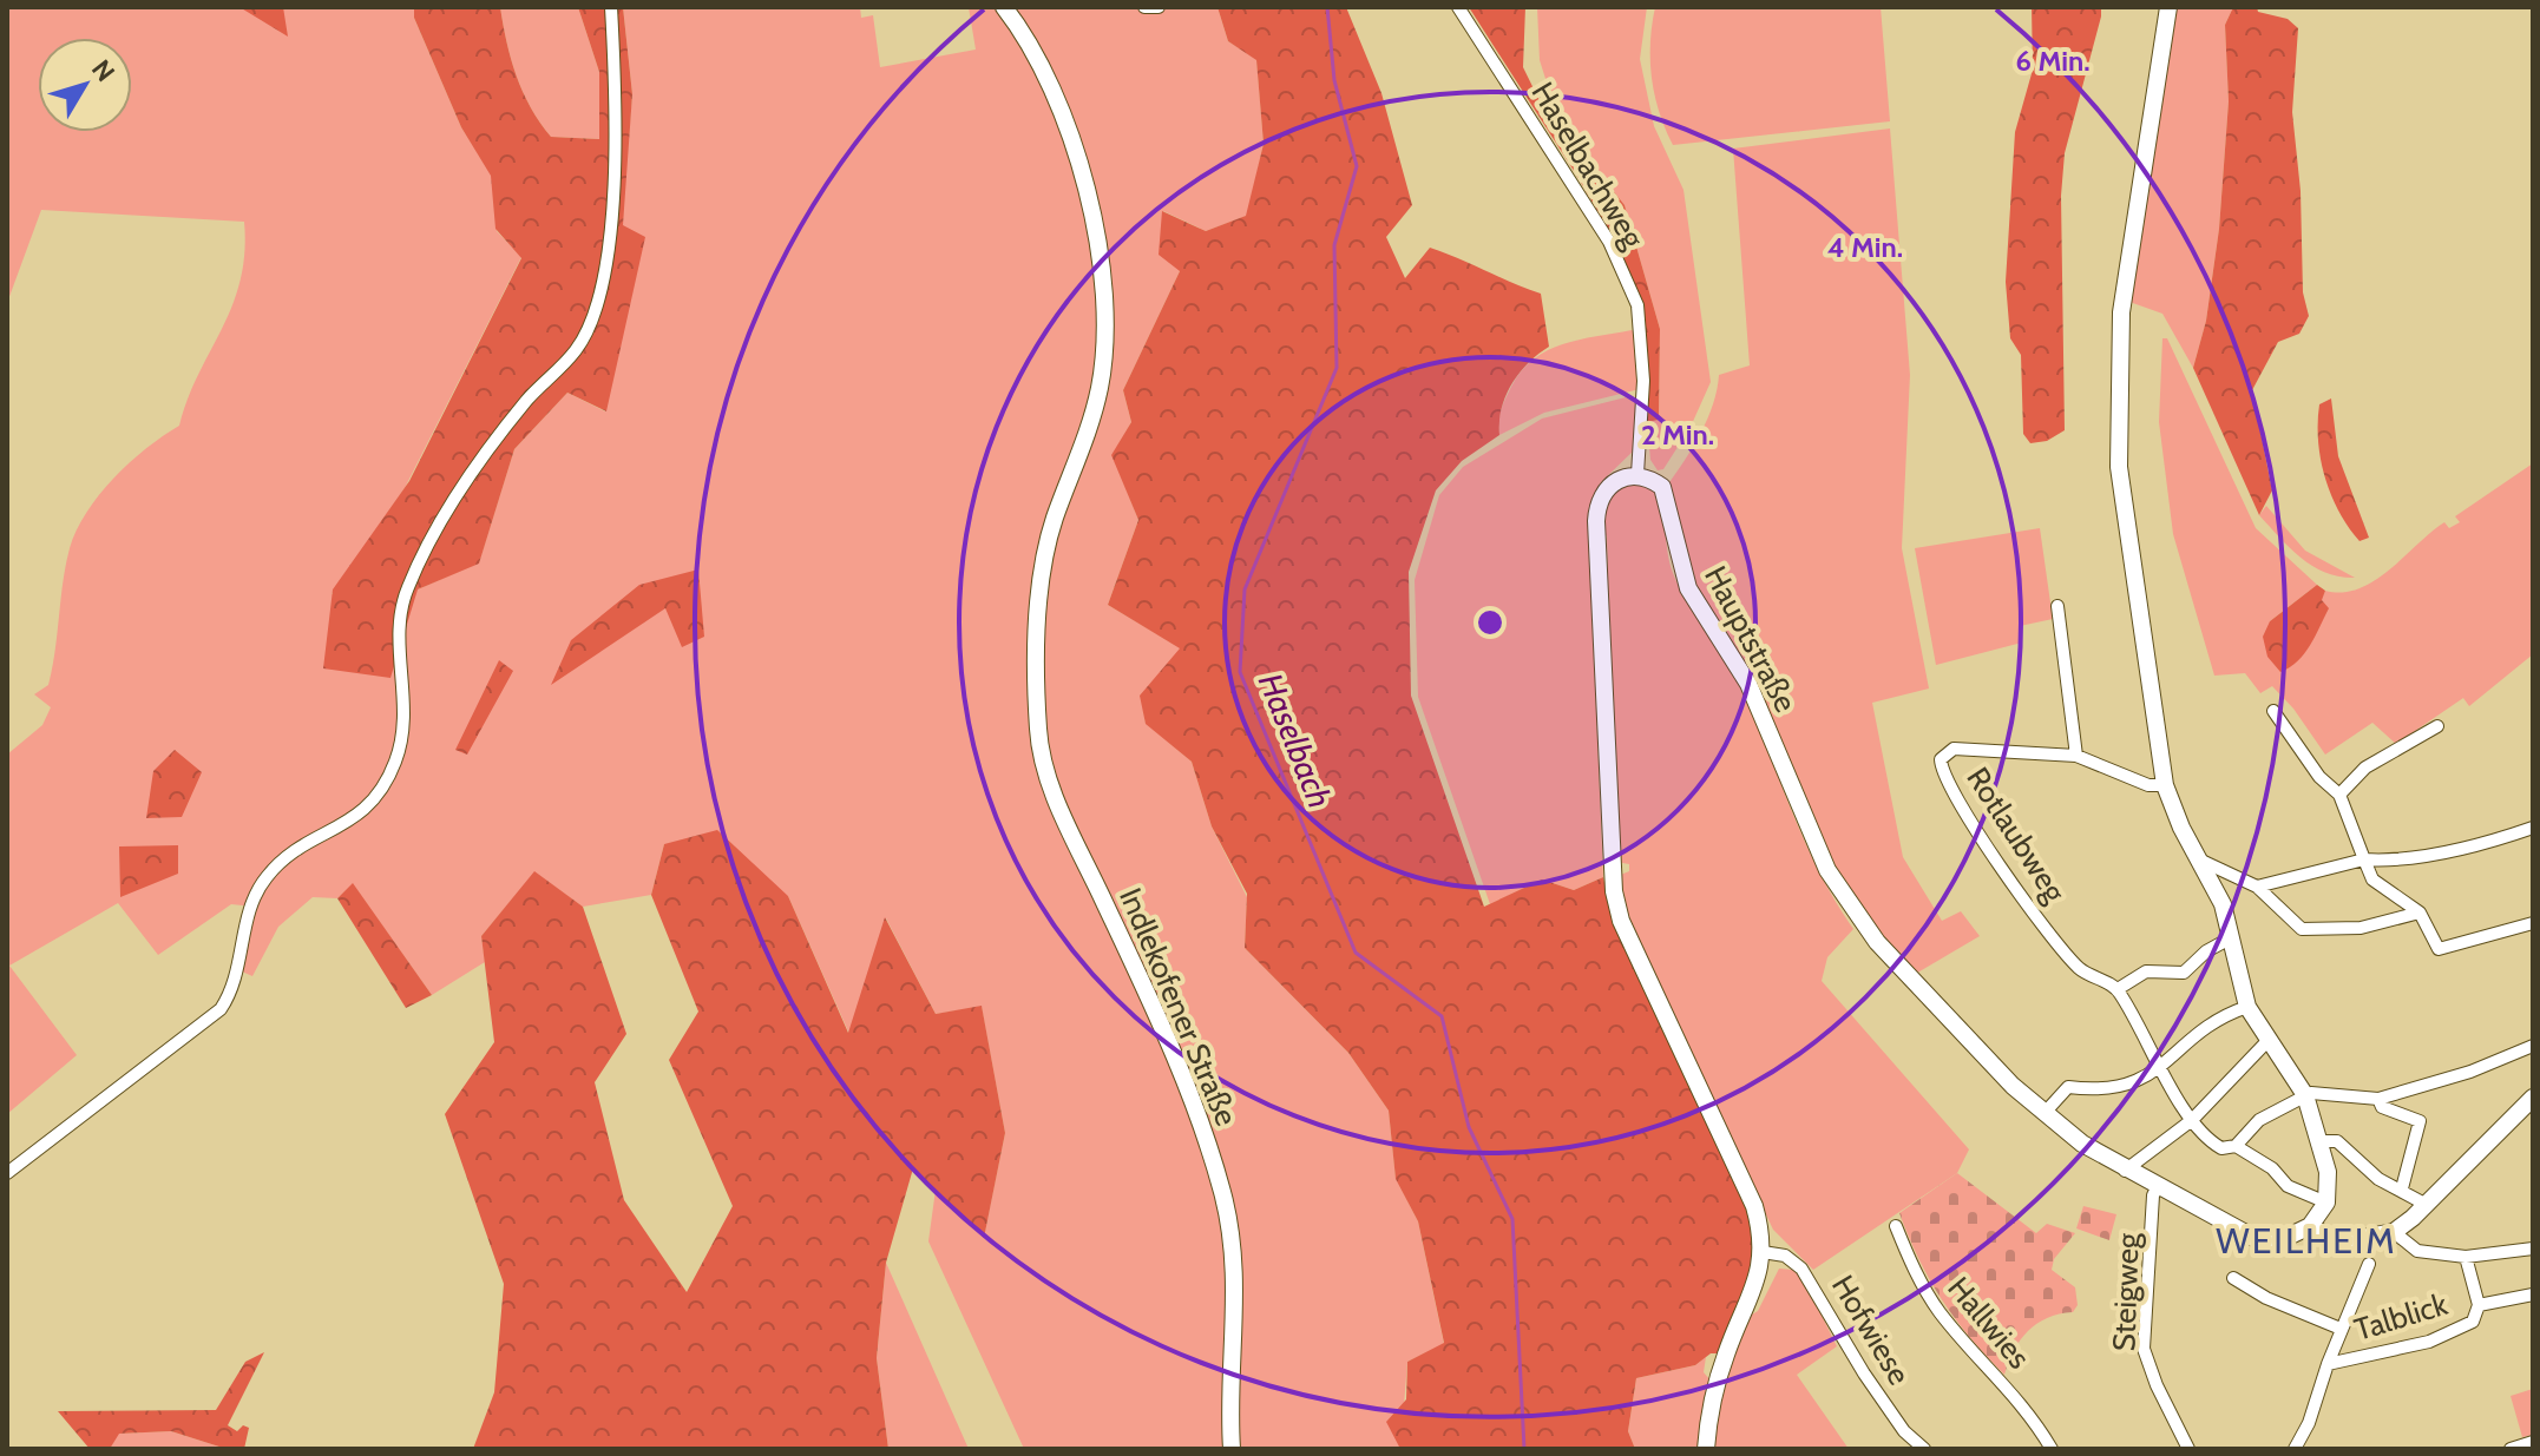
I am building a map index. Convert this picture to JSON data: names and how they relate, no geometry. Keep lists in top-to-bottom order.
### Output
{
  "streets": {
    "street": [
      "Haselbachweg",
      "Hauptstraße",
      "Rotlaubweg",
      "Indlekofener Straße",
      "Steigweg",
      "Talblick",
      "Hallwies",
      "Hofwiese"
    ]
  },
  "crossings": [
    ["Haselbachweg", "Hauptstraße"],
    ["Hauptstraße", "Steigweg"]
  ],
  "districts": ["WEILHEIM"],
  "water": ["Haselbach"],
  "north": "top right",
  "rings": ["6 Min.", "4 Min.", "2 Min."]
}
